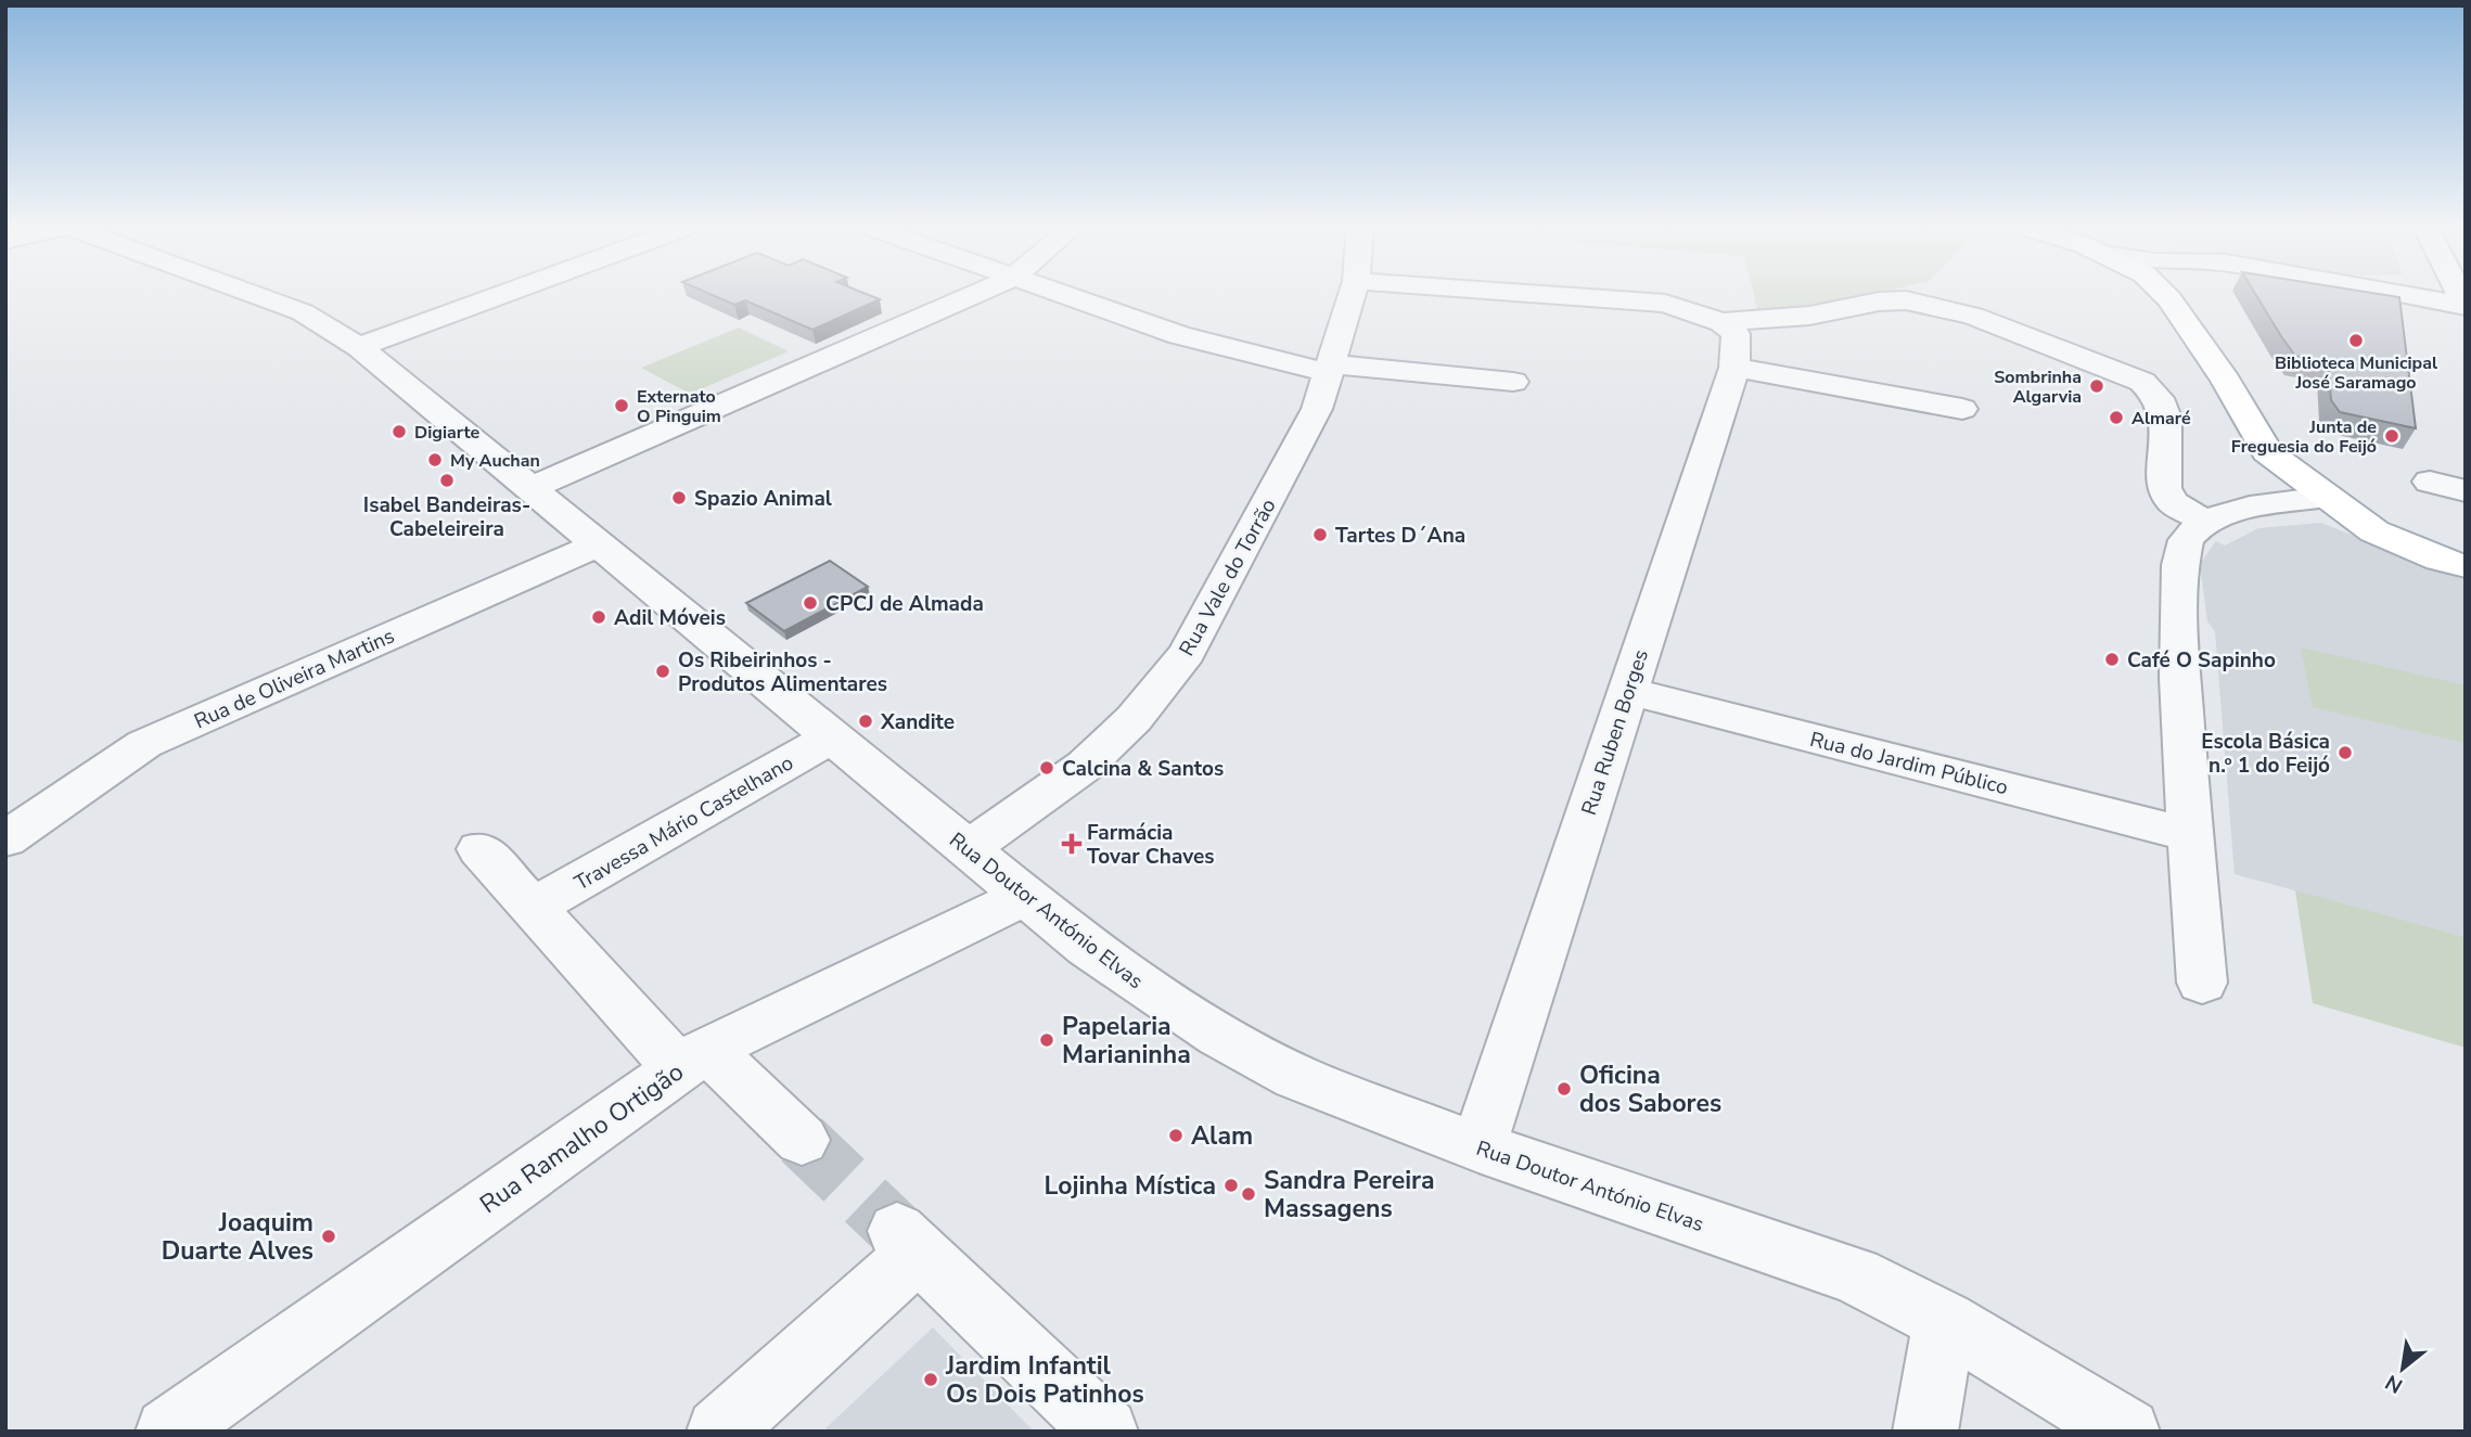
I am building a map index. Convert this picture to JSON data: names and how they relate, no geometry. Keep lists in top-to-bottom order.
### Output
{
  "streets": {
    "street": [
      "Rua Vale do Torrão",
      "Rua de Oliveira Martins",
      "Rua Ruben Borges",
      "Rua do Jardim Público",
      "Travessa Mário Castelhano",
      "Rua Doutor António Elvas",
      "Rua Ramalho Ortigão"
    ]
  },
  "crossings": [
    ["Rua Vale do Torrão", "Rua Doutor António Elvas"],
    ["Rua de Oliveira Martins", "Rua Doutor António Elvas"],
    ["Rua Ruben Borges", "Rua do Jardim Público"],
    ["Rua Ruben Borges", "Rua Doutor António Elvas"],
    ["Travessa Mário Castelhano", "Rua Doutor António Elvas"],
    ["Rua Doutor António Elvas", "Rua Ramalho Ortigão"]
  ],
  "places": {
    "other": [
      "Biblioteca Municipal José Saramago",
      "Sombrinha Algarvia",
      "Externato O Pinguim",
      "Almaré",
      "Digiarte",
      "Junta de Freguesia do Feijó",
      "My Auchan",
      "Isabel Bandeiras- Cabeleireira",
      "Spazio Animal",
      "Tartes D´Ana",
      "CPCJ de Almada",
      "Adil Móveis",
      "Café O Sapinho",
      "Os Ribeirinhos - Produtos Alimentares",
      "Xandite",
      "Escola Básica n.º 1 do Feijó",
      "Calcina & Santos",
      "Papelaria Marianinha",
      "Oficina dos Sabores",
      "Alam",
      "Lojinha Mística",
      "Sandra Pereira Massagens",
      "Joaquim Duarte Alves",
      "Jardim Infantil Os Dois Patinhos"
    ],
    "health": ["Farmácia Tovar Chaves"]
  },
  "north": "bottom left"
}
